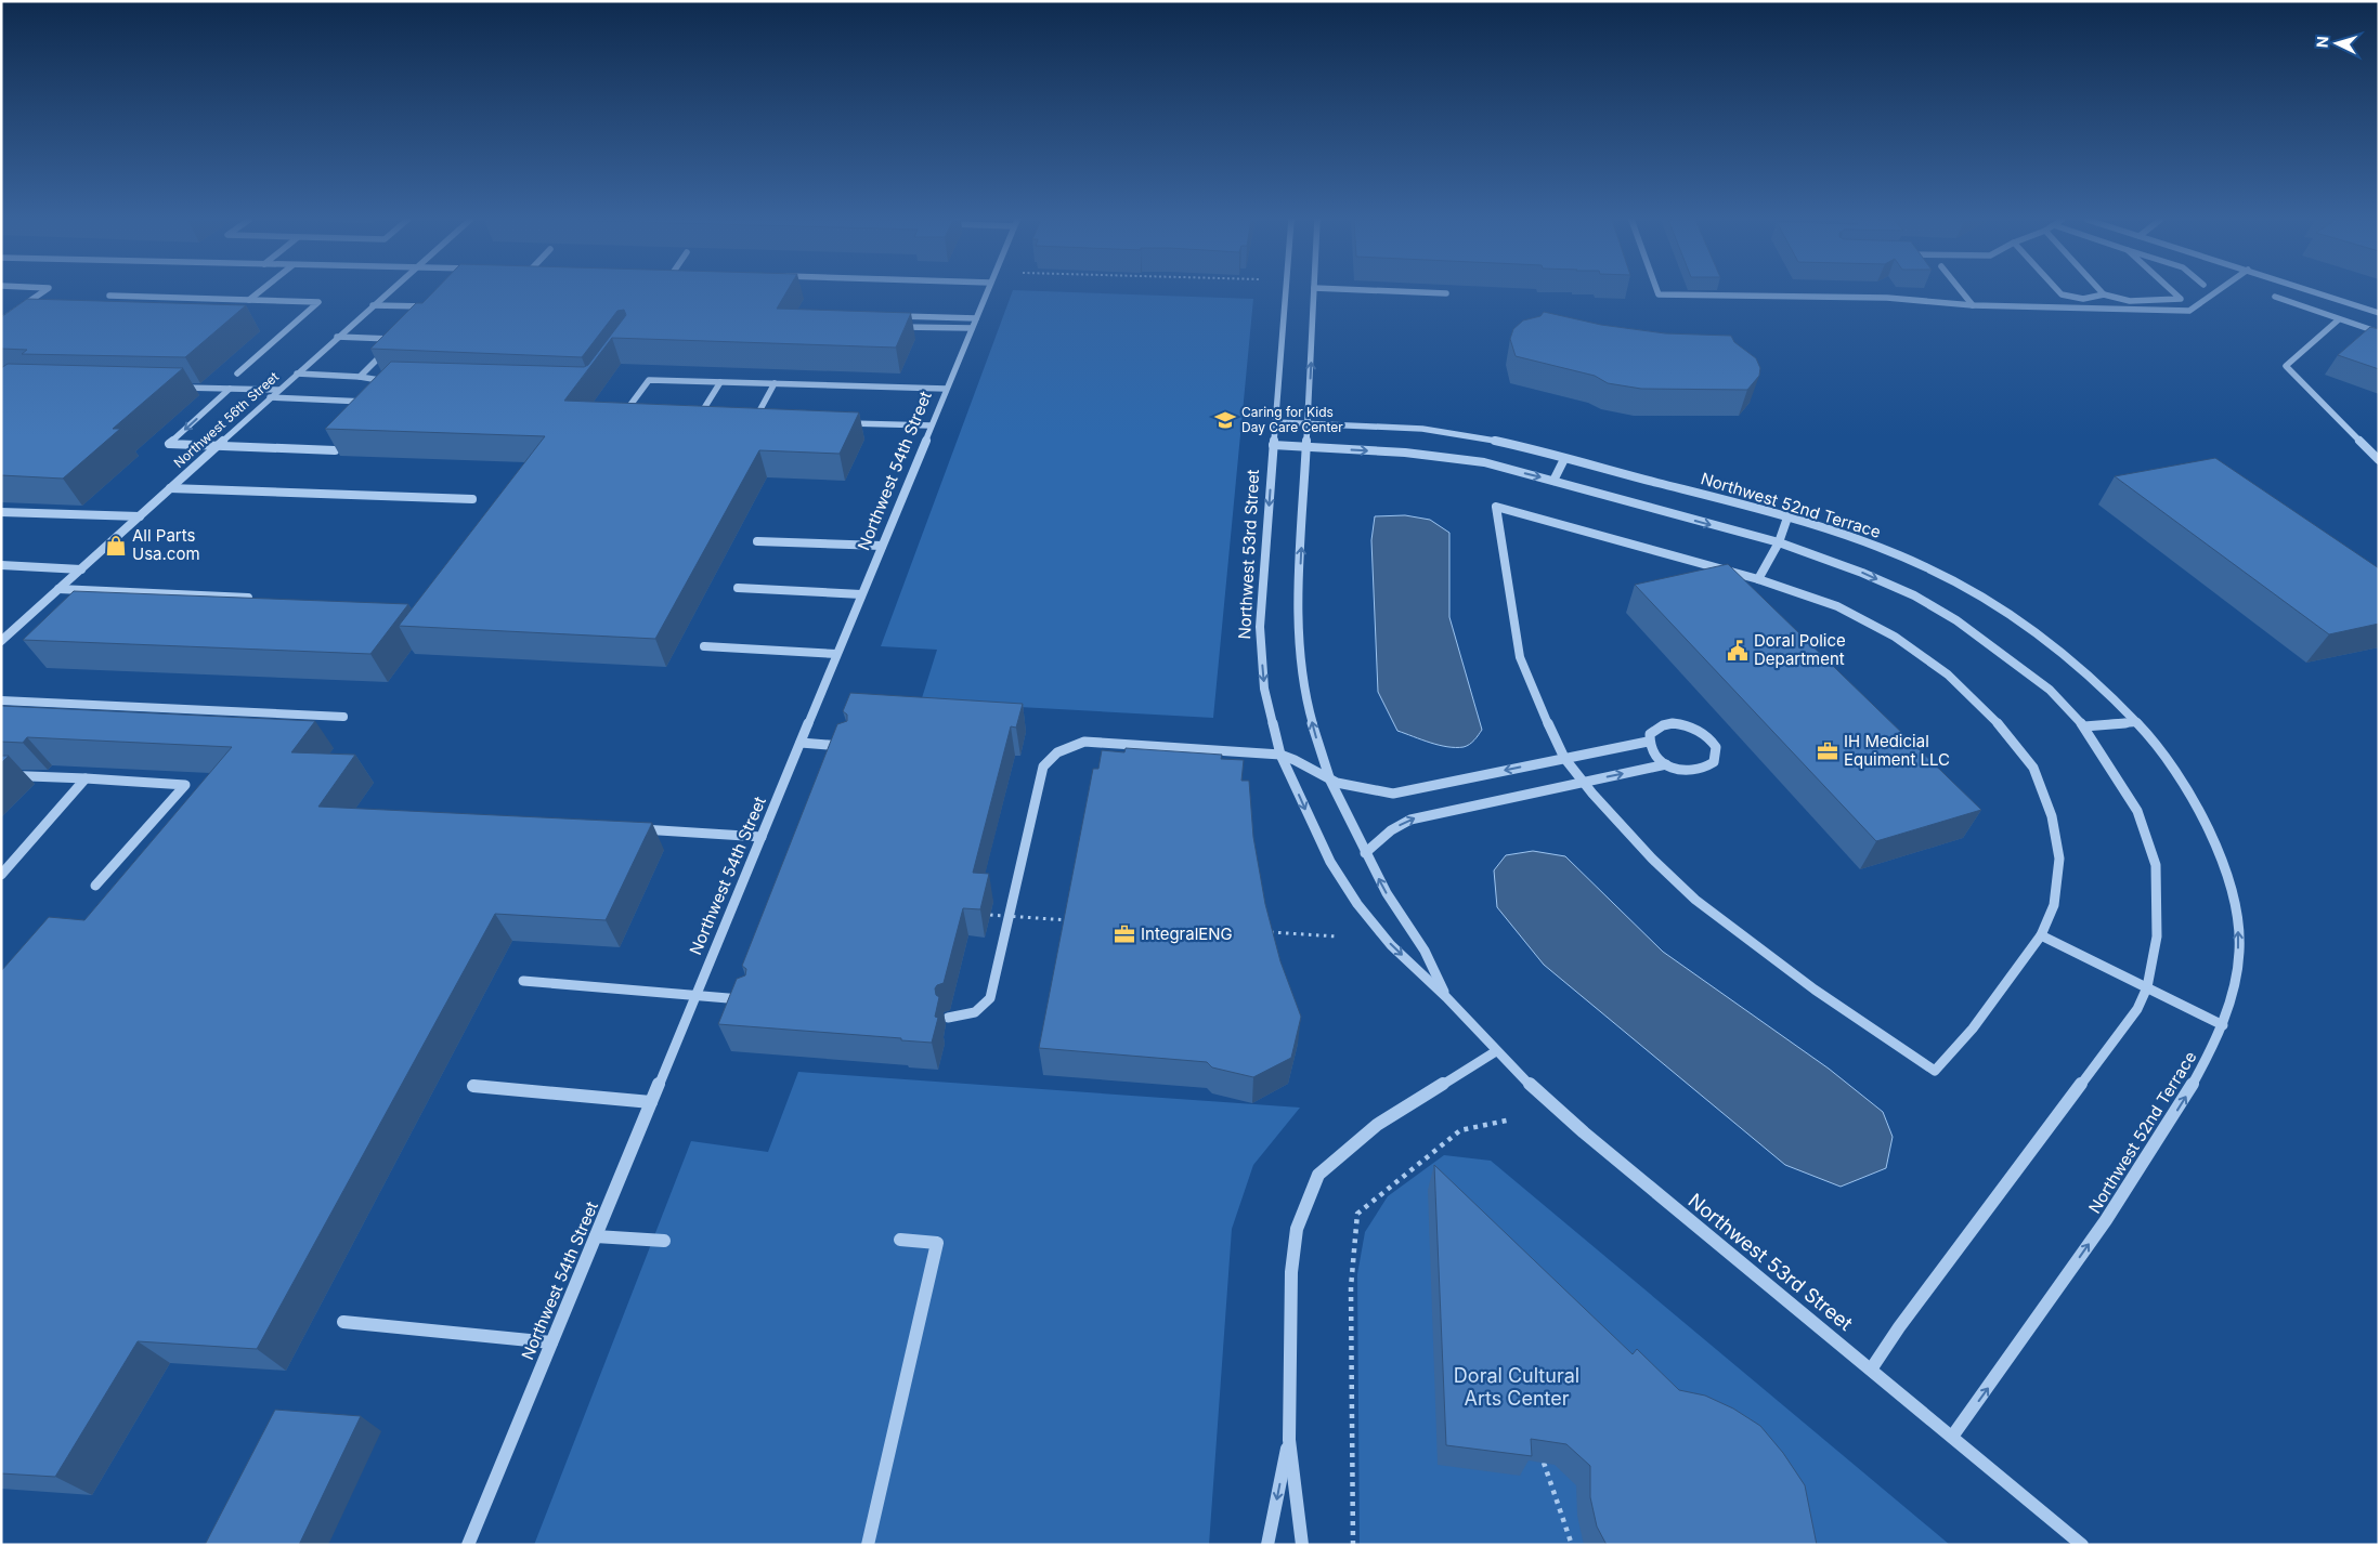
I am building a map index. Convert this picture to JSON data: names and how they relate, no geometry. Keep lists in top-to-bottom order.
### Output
{
  "streets": {
    "street": [
      "Northwest 56th Street",
      "Northwest 54th Street",
      "Northwest 52nd Terrace",
      "Northwest 53rd Street"
    ]
  },
  "crossings": [
    ["Northwest 52nd Terrace", "Northwest 53rd Street"]
  ],
  "one_way": ["Northwest 52nd Terrace"],
  "parks": ["Doral Cultural Arts Center"],
  "places": {
    "school or university": ["Caring for Kids Day Care Center"],
    "shop": ["All Parts Usa.com"],
    "public building": ["Doral Police Department"],
    "office": ["IH Medicial Equiment LLC", "IntegralENG"]
  },
  "north": "left"
}
